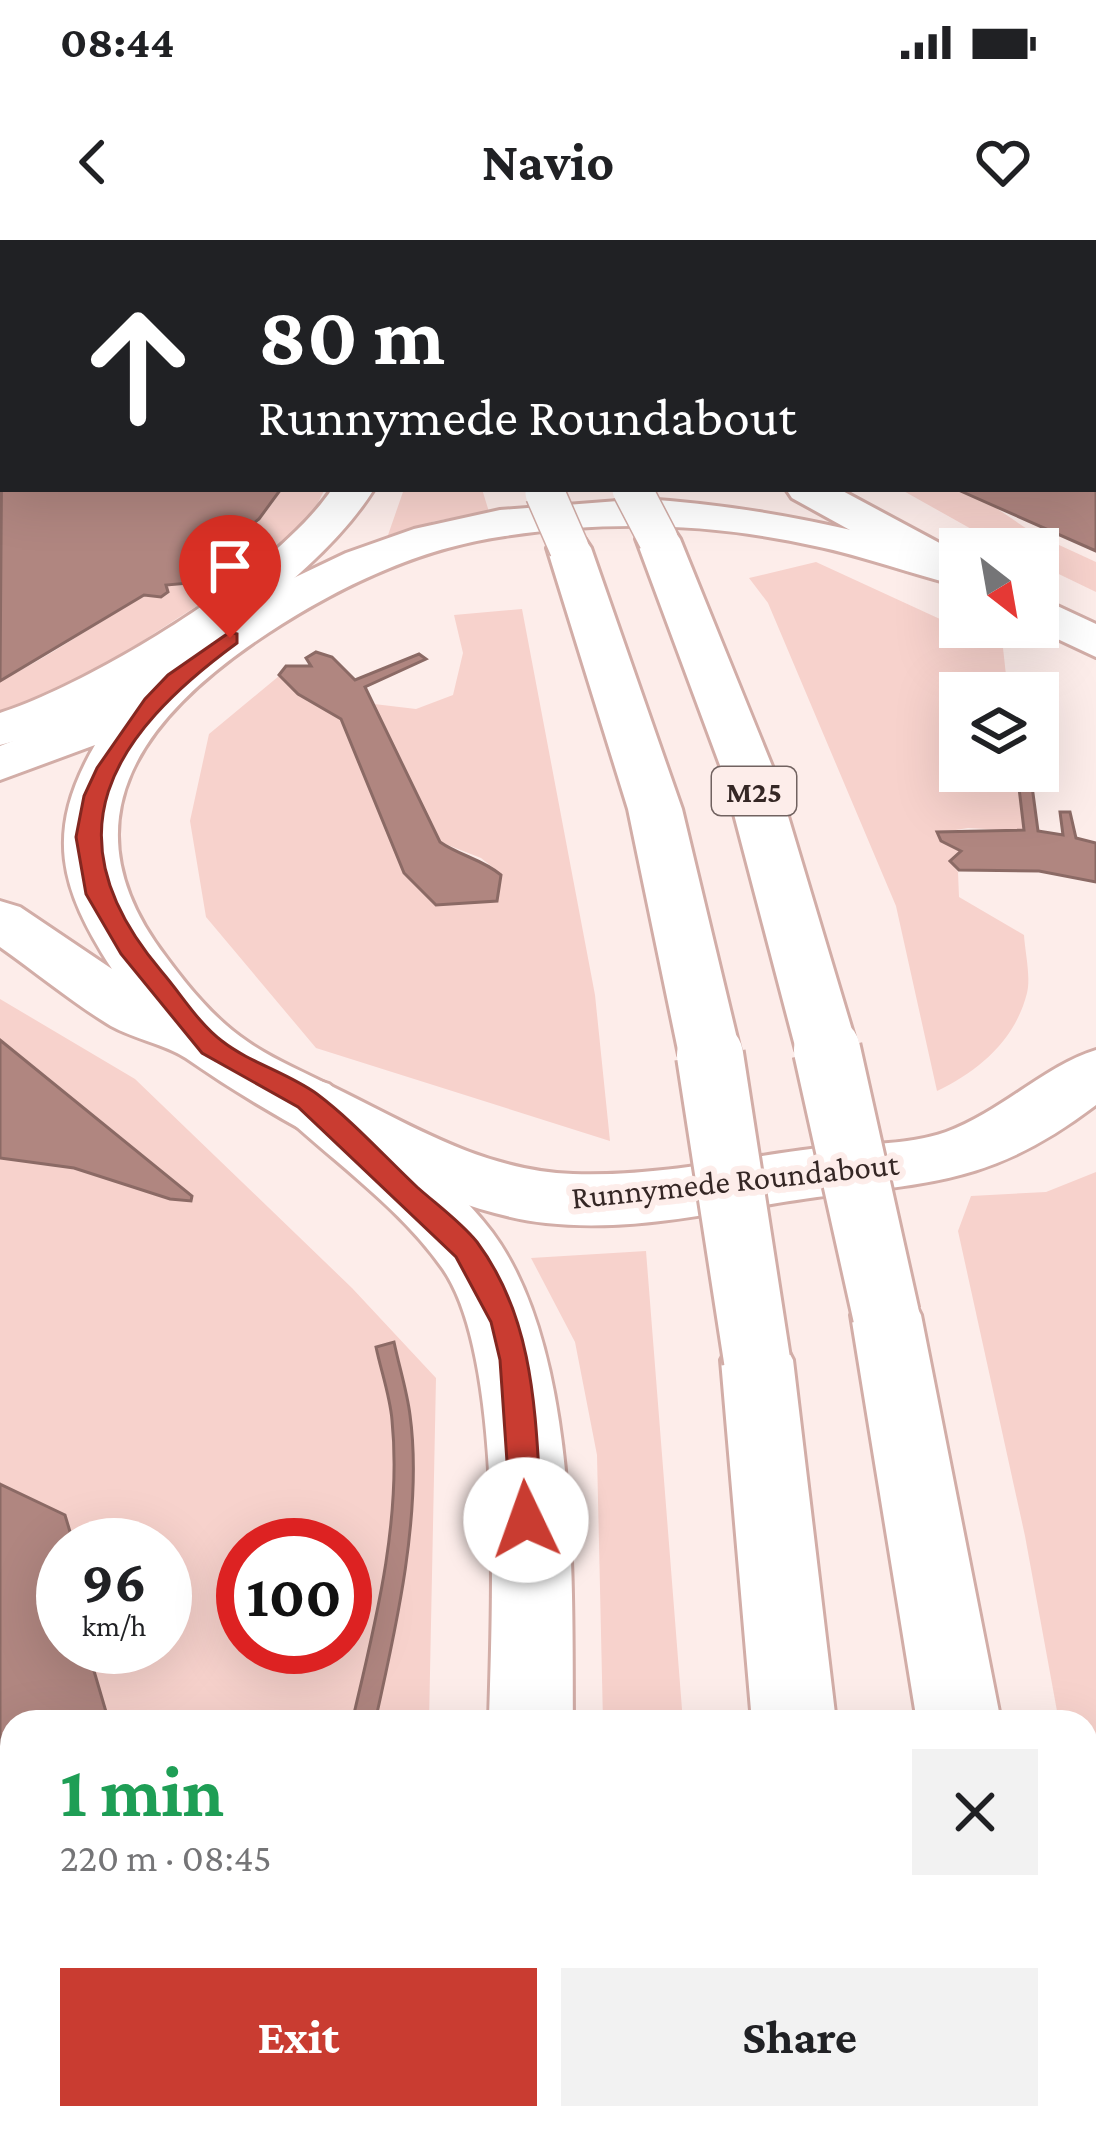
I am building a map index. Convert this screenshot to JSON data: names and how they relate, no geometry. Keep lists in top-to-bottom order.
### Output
{
  "streets": {
    "main road": ["M25", "Runnymede Roundabout"]
  },
  "north": "bottom right",
  "page": {
    "status": "08:44",
    "header": "Navio",
    "turn": ["80 m", "Runnymede Roundabout"],
    "speed": "96 km/h",
    "limit": "100",
    "heading": ["1 min", "220 m · 08:45"],
    "buttons": ["Exit", "Share"]
  }
}
